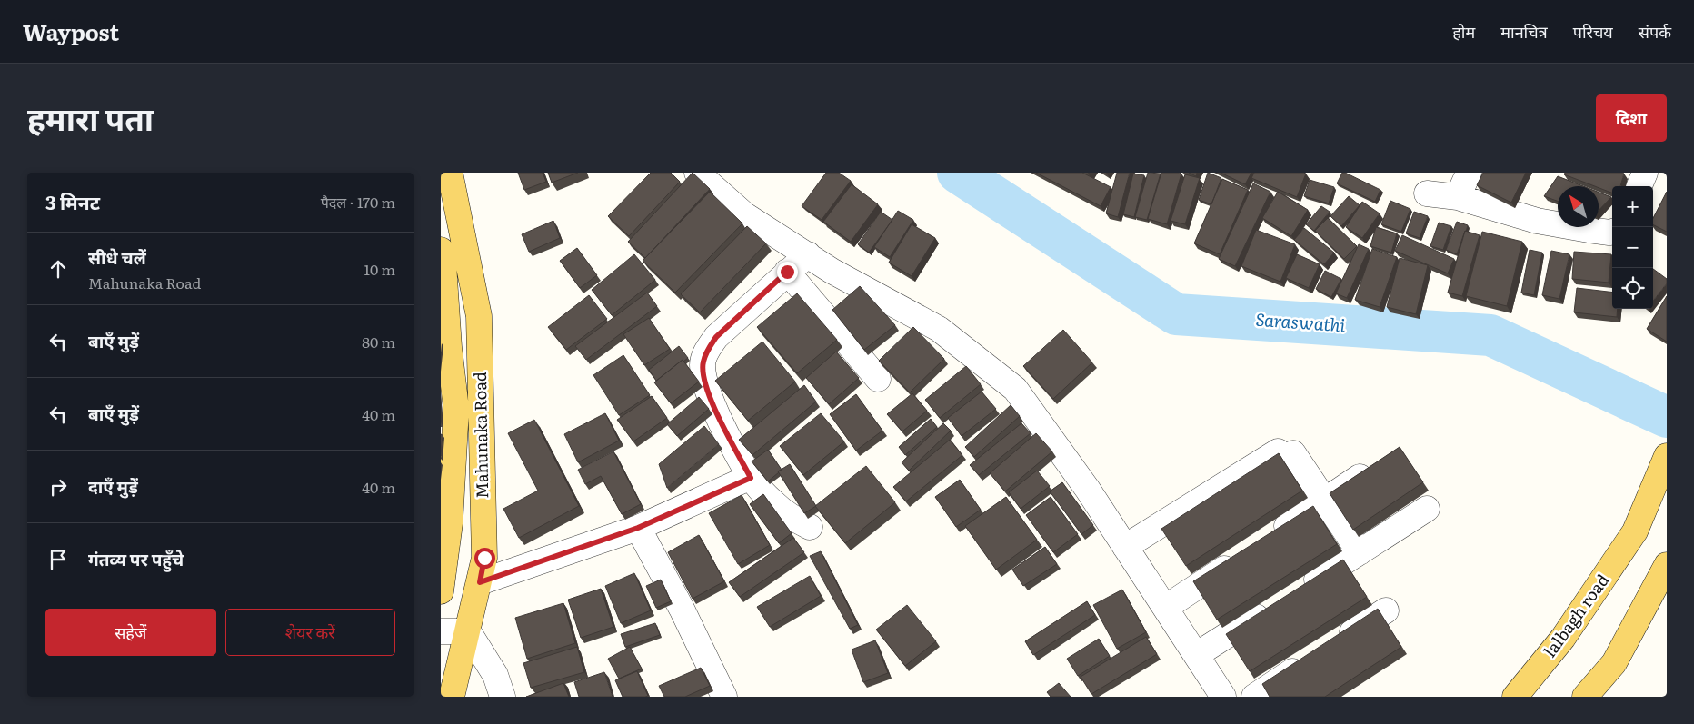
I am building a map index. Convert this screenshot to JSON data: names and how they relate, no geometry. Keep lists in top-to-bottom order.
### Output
{
  "streets": {
    "main road": ["Mahunaka Road", "lalbagh road"]
  },
  "water": ["Saraswathi"],
  "north": "top left",
  "page": {
    "header": "Waypost",
    "nav": [
      "होम",
      "मानचित्र",
      "परिचय",
      "संपर्क"
    ],
    "title": "हमारा पता",
    "buttons": [
      "दिशा",
      ["सहेजें", "शेयर करें"]
    ],
    "heading": ["3 मिनट", "पैदल · 170 m"],
    "map_buttons": ["+", "−"],
    "list": [
      ["सीधे चलें", "Mahunaka Road", "10 m"],
      ["बाएँ मुड़ें", "80 m"],
      ["बाएँ मुड़ें", "40 m"],
      ["दाएँ मुड़ें", "40 m"],
      "गंतव्य पर पहुँचे"
    ]
  }
}
